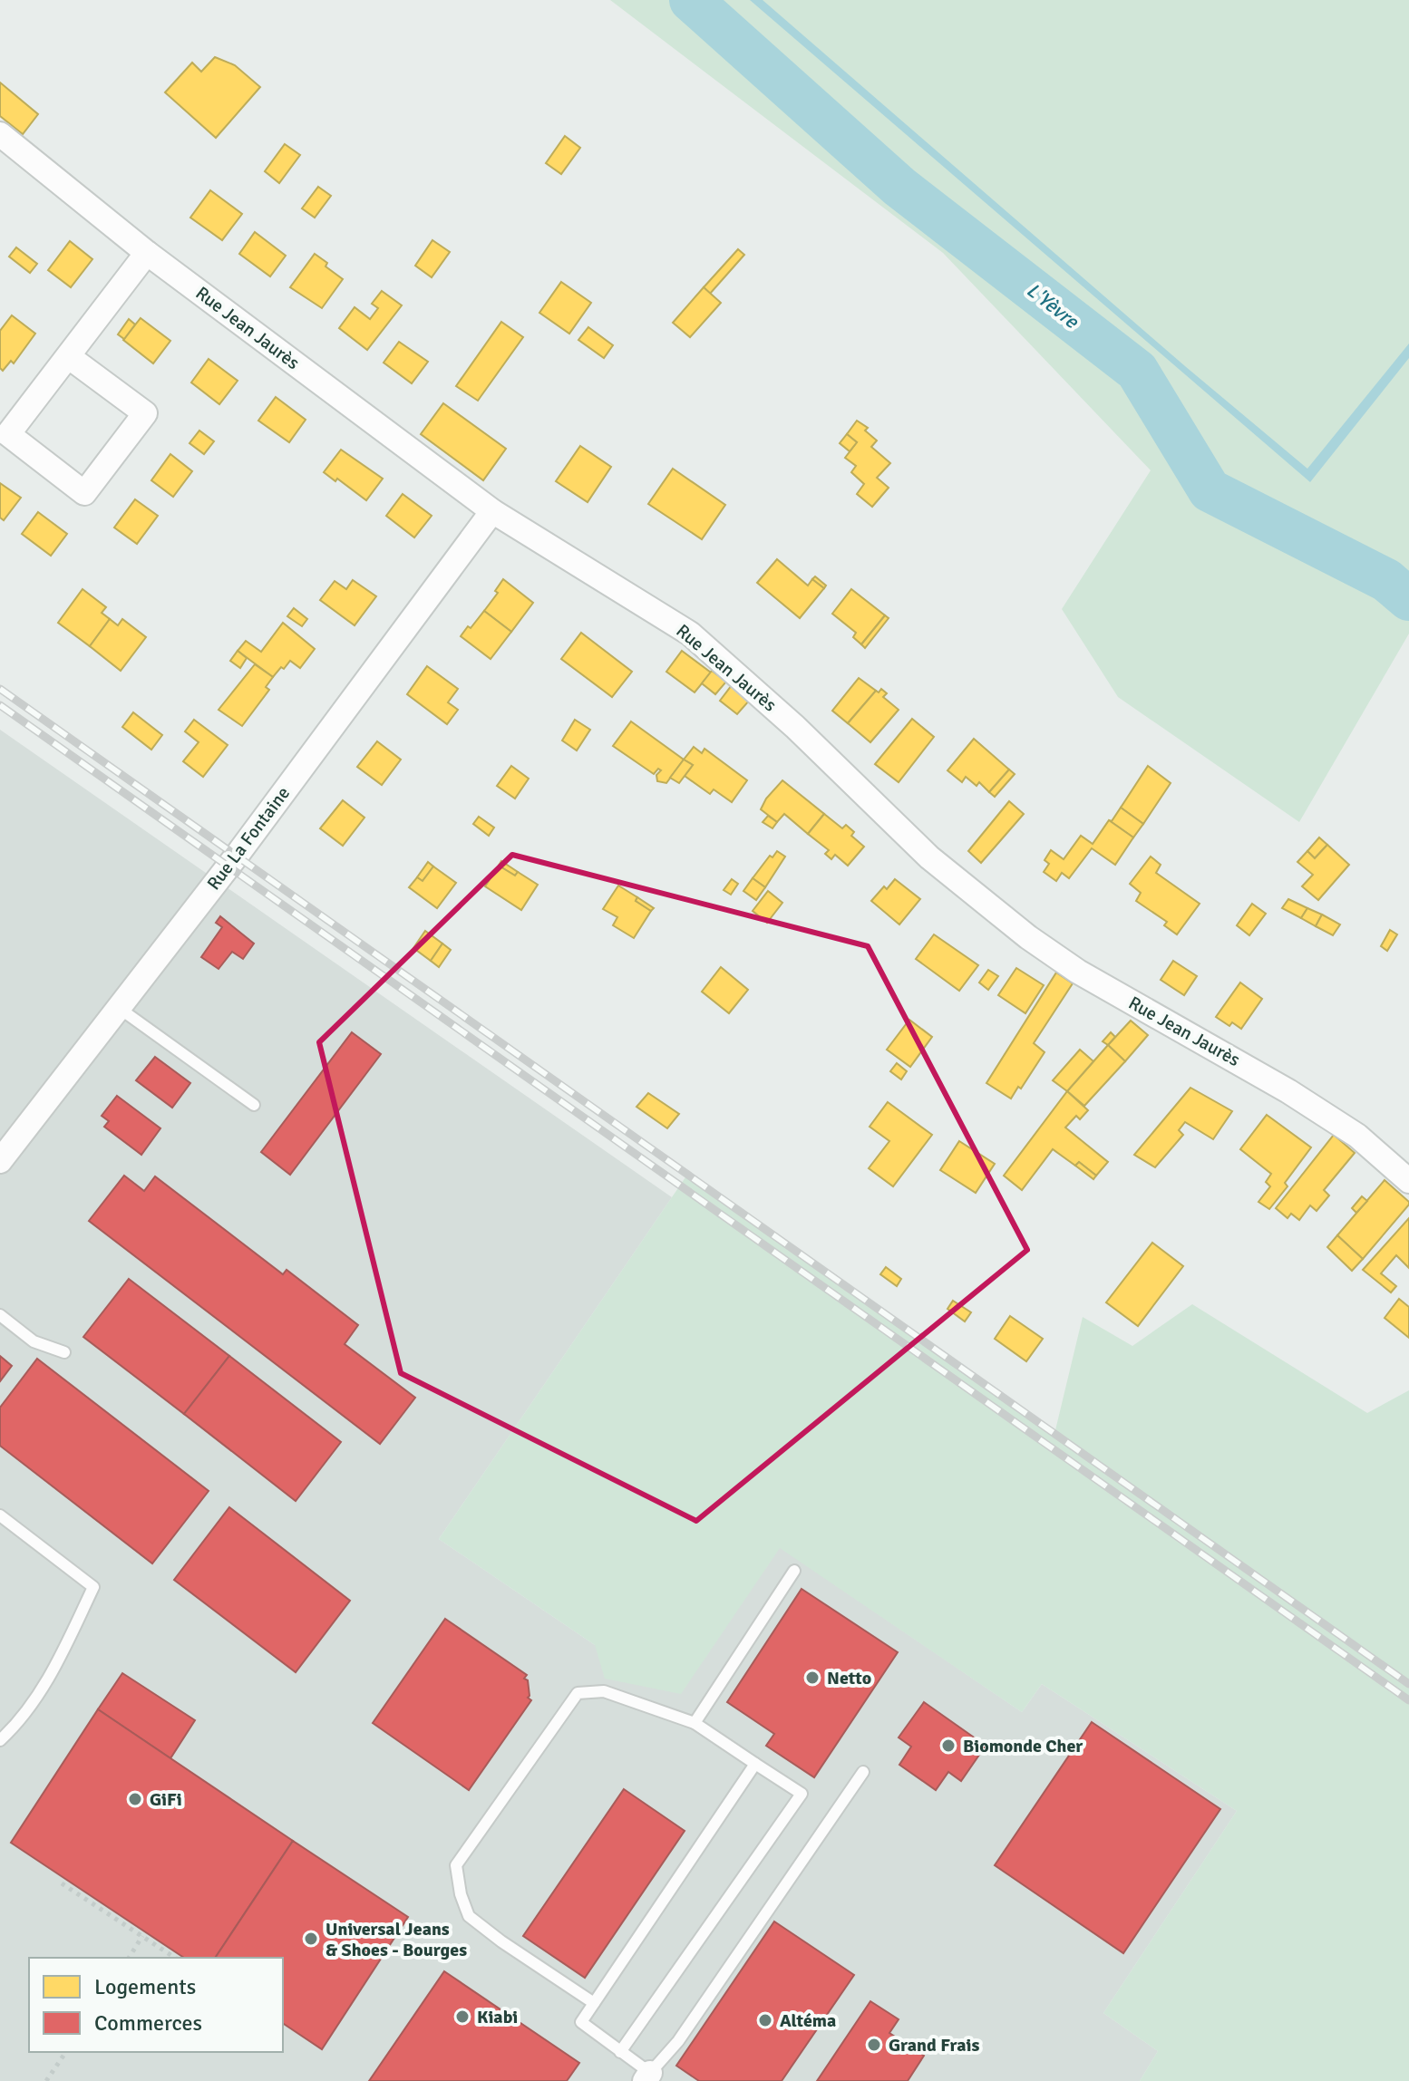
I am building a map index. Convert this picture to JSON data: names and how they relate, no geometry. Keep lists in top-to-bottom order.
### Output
{
  "streets": {
    "street": ["Rue Jean Jaurès", "Rue La Fontaine"]
  },
  "crossings": [
    ["Rue Jean Jaurès", "Rue La Fontaine"]
  ],
  "water": ["L'Yèvre"],
  "places": [
    "Netto",
    "Biomonde Cher",
    "GiFi",
    "Universal Jeans & Shoes - Bourges",
    "Kiabi",
    "Altéma",
    "Grand Frais"
  ],
  "legend": ["Logements", "Commerces"]
}
